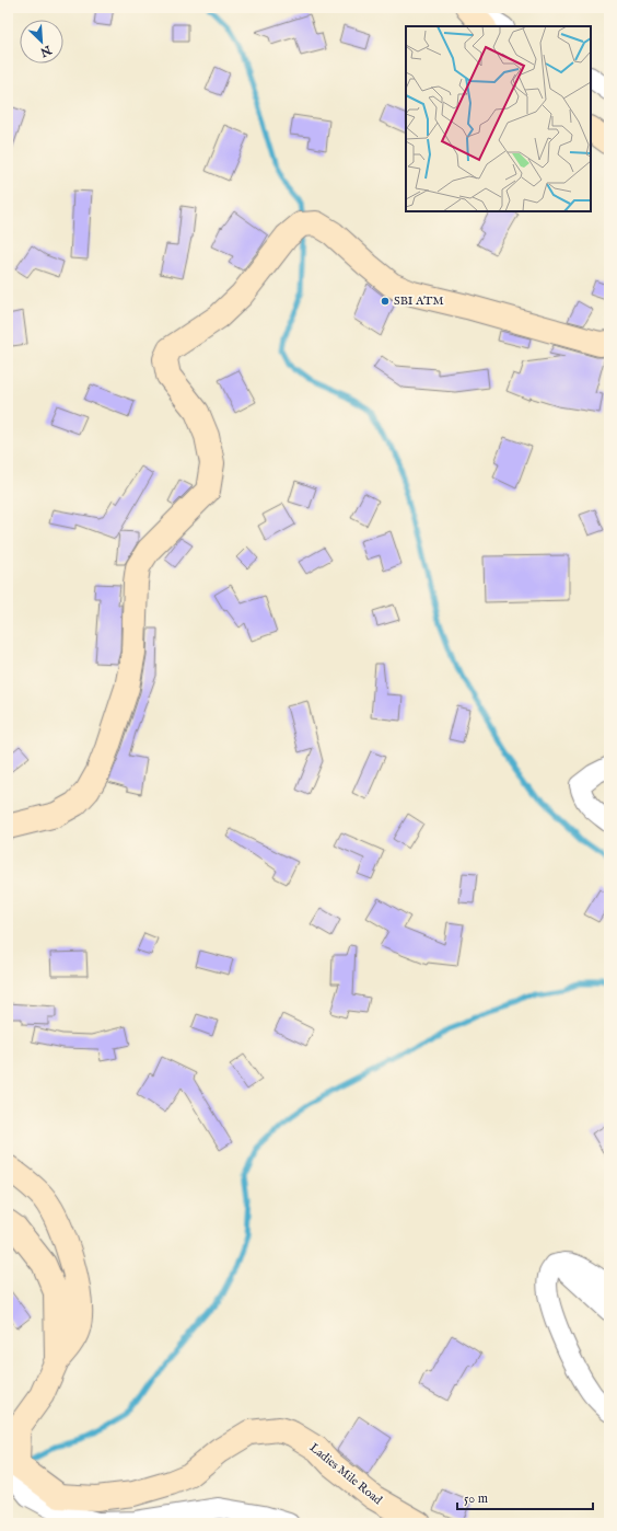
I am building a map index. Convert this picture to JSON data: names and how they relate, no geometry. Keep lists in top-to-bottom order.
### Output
{
  "streets": {
    "street": ["Ladies Mile Road"]
  },
  "places": ["SBI ATM"],
  "scale_bar": "50 m",
  "north": "bottom right"
}
